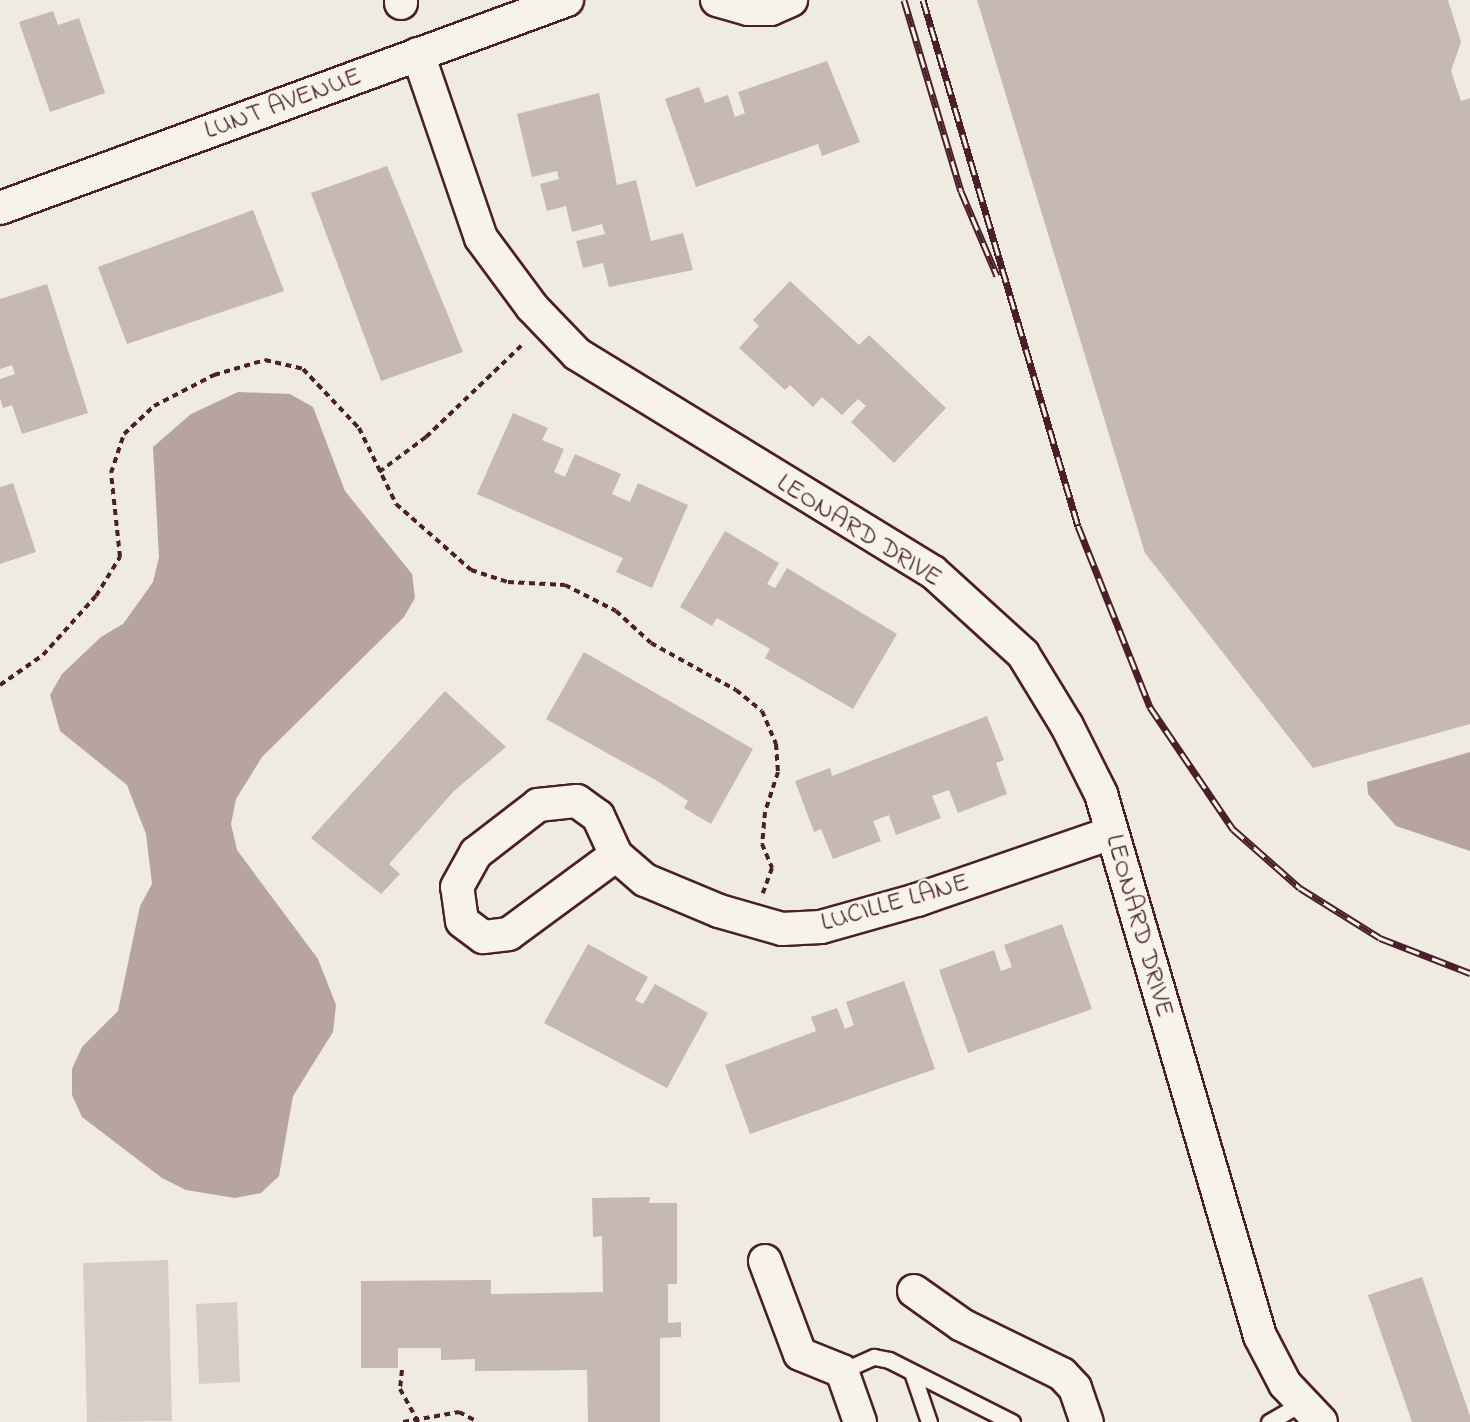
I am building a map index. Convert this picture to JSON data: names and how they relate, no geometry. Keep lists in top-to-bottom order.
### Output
{
  "streets": {
    "street": ["LUNT AVENUE", "LEONARD DRIVE", "LUCILLE LANE"]
  },
  "crossings": [
    ["LUNT AVENUE", "LEONARD DRIVE"],
    ["LEONARD DRIVE", "LUCILLE LANE"]
  ]
}
